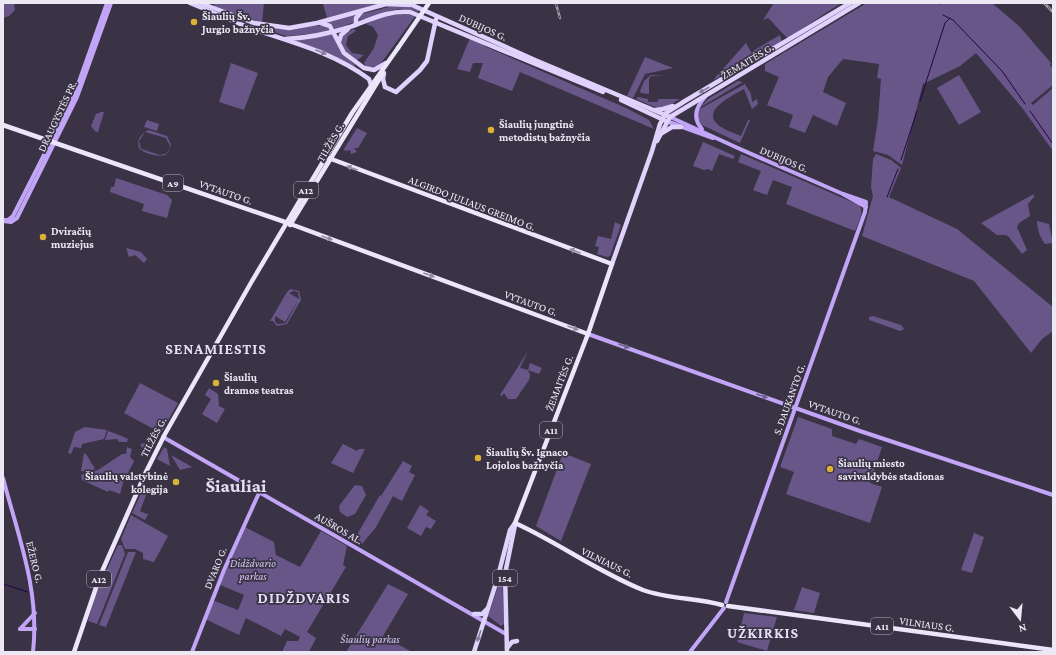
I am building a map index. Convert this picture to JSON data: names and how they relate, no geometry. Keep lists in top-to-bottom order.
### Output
{
  "streets": {
    "highway": [
      "ŽEMAITĖS G.",
      "TILŽĖS G.",
      "A9",
      "A12",
      "VYTAUTO G.",
      "ALGIRDO JULIAUS GREIMO G.",
      "A11",
      "VILNIAUS G."
    ],
    "main road": [
      "DUBIJOS G.",
      "DRAUGYSTĖS PR.",
      "S. DAUKANTO G.",
      "AUŠROS AL.",
      "EŽERO G.",
      "DVARO G.",
      "154"
    ]
  },
  "crossings": [
    ["DUBIJOS G.", "ŽEMAITĖS G."],
    ["DUBIJOS G.", "TILŽĖS G."],
    ["DUBIJOS G.", "S. DAUKANTO G."],
    ["ŽEMAITĖS G.", "VYTAUTO G."],
    ["ŽEMAITĖS G.", "ALGIRDO JULIAUS GREIMO G."],
    ["ŽEMAITĖS G.", "AUŠROS AL."],
    ["ŽEMAITĖS G.", "VILNIAUS G."],
    ["ŽEMAITĖS G.", "154"],
    ["DRAUGYSTĖS PR.", "VYTAUTO G."],
    ["TILŽĖS G.", "VYTAUTO G."],
    ["TILŽĖS G.", "ALGIRDO JULIAUS GREIMO G."],
    ["TILŽĖS G.", "AUŠROS AL."],
    ["VYTAUTO G.", "S. DAUKANTO G."],
    ["S. DAUKANTO G.", "VILNIAUS G."],
    ["AUŠROS AL.", "DVARO G."],
    ["AUŠROS AL.", "154"],
    ["VILNIAUS G.", "154"]
  ],
  "one_way": ["VYTAUTO G.", "ALGIRDO JULIAUS GREIMO G."],
  "districts": [
    "SENAMIESTIS",
    "Šiauliai",
    "DIDŽDVARIS",
    "UŽKIRKIS"
  ],
  "parks": ["Didždvario parkas", "Šiaulių parkas"],
  "places": [
    "Šiaulių Šv. Jurgio bažnyčia",
    "Šiaulių jungtinė metodistų bažnyčia",
    "Dviračių muziejus",
    "Šiaulių dramos teatras",
    "Šiaulių Šv. Ignaco Lojolos bažnyčia",
    "Šiaulių miesto savivaldybės stadionas",
    "Šiaulių valstybinė kolegija"
  ],
  "north": "bottom"
}
